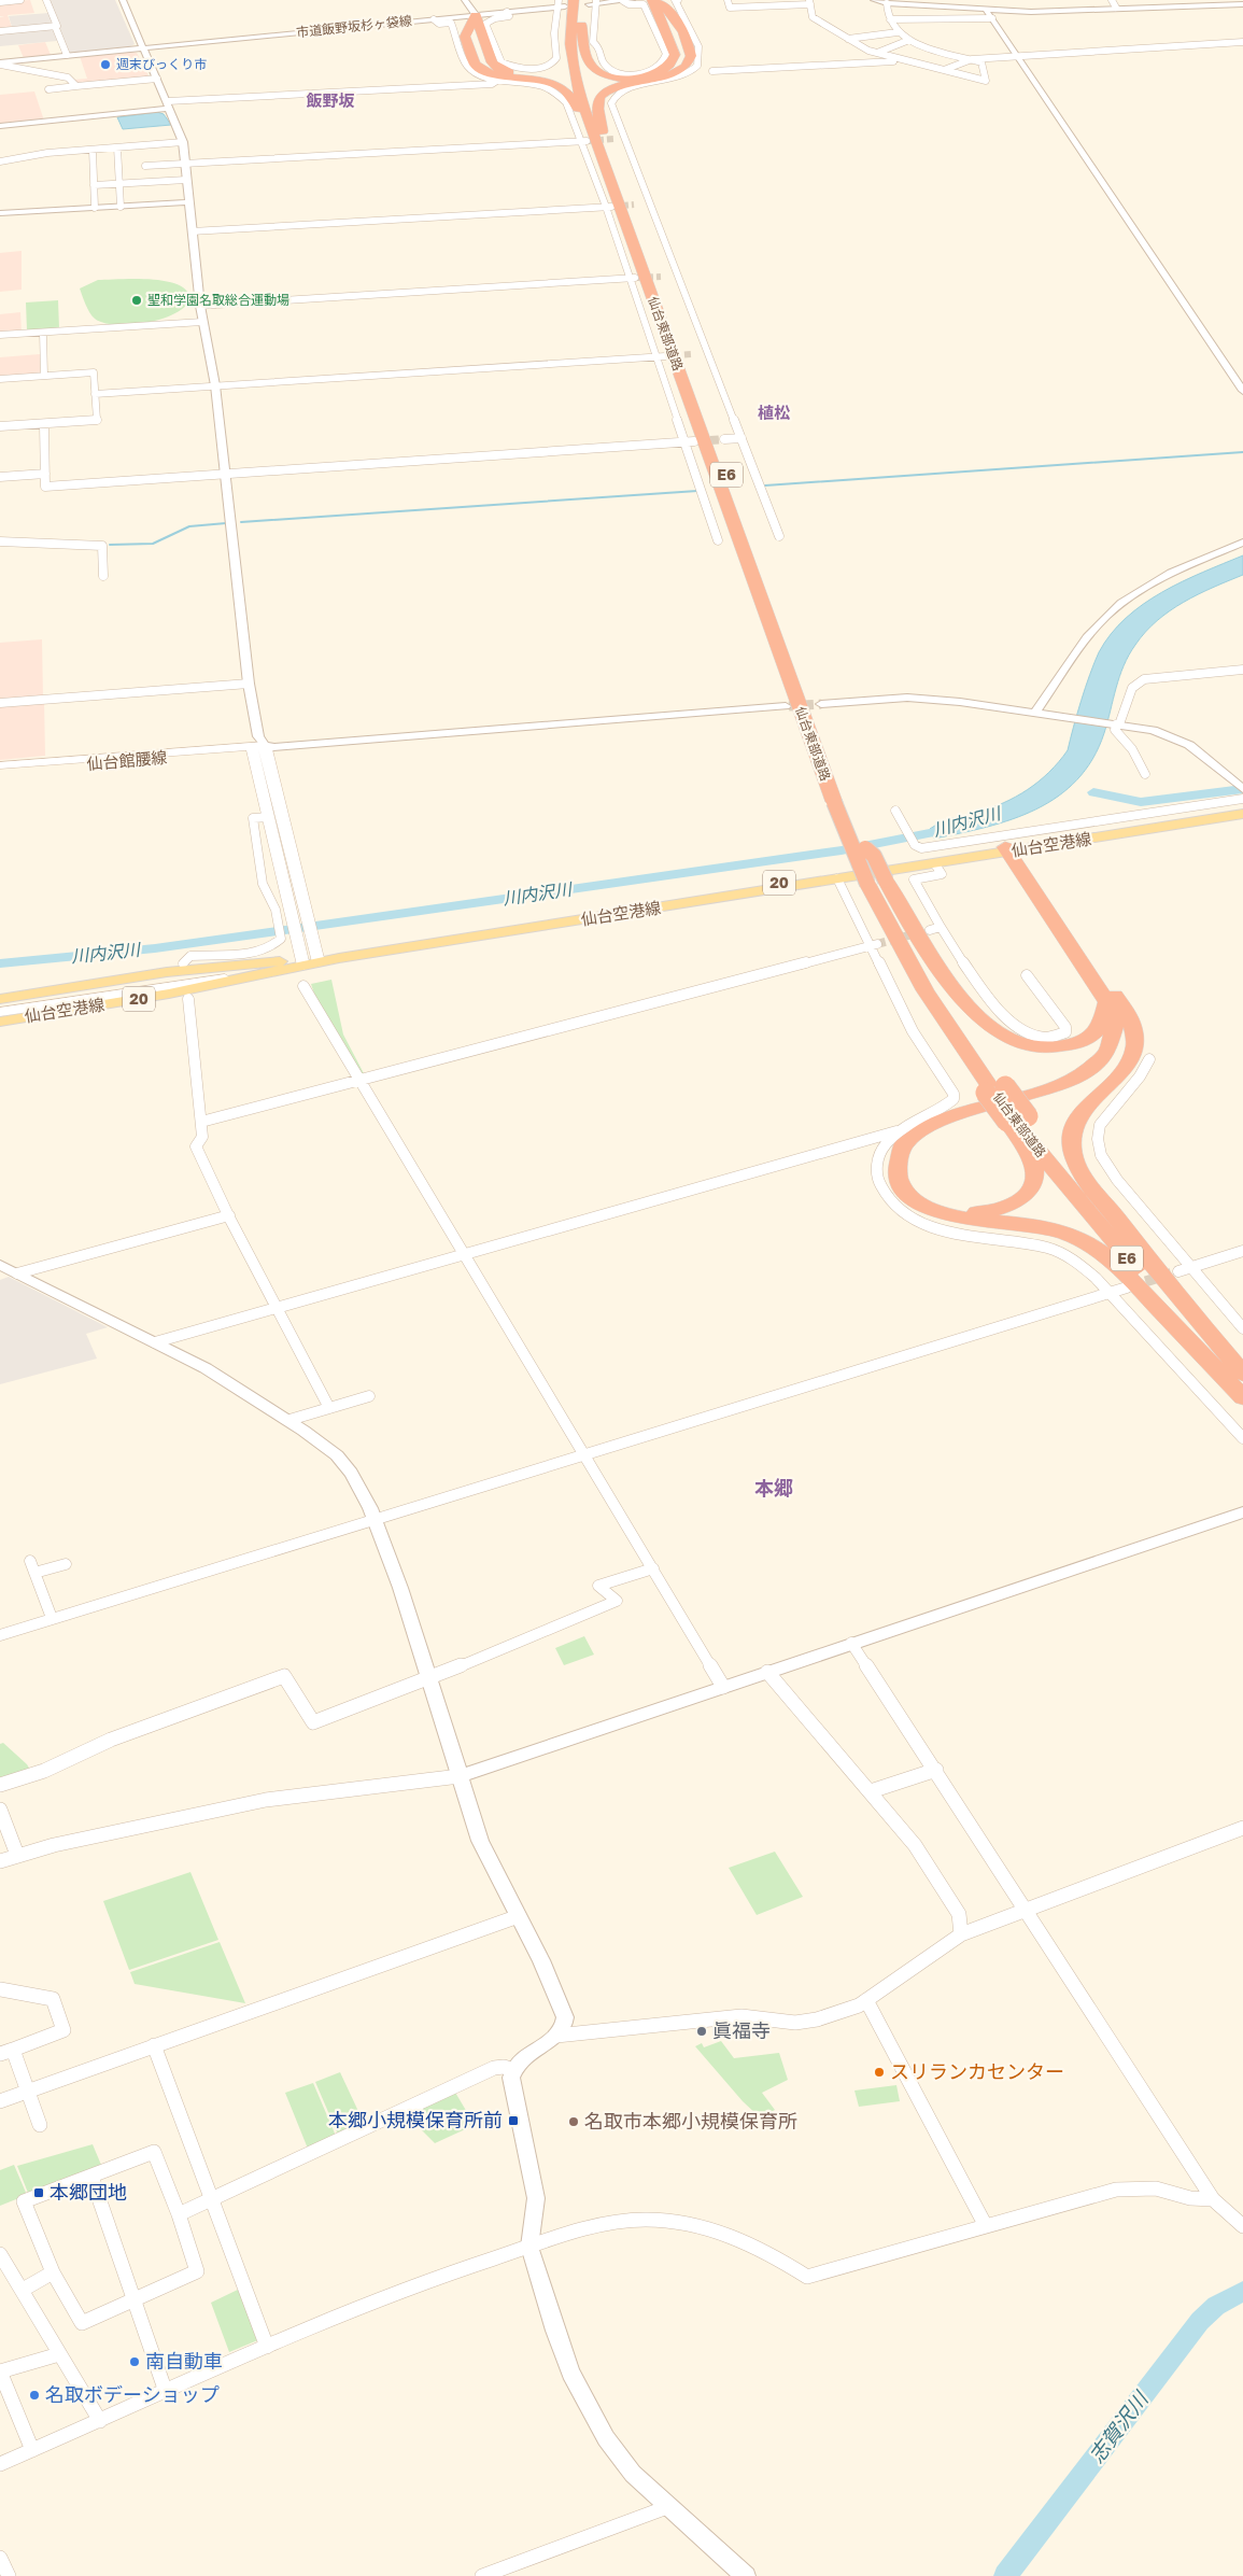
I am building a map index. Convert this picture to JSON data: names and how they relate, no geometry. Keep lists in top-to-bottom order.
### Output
{
  "streets": {
    "highway": ["仙台東部道路", "E6"],
    "main road": ["仙台館腰線", "仙台空港線", "20"],
    "street": ["市道飯野坂杉ヶ袋線"]
  },
  "crossings": [
    ["市道飯野坂杉ヶ袋線", "仙台東部道路"]
  ],
  "districts": ["飯野坂", "植松", "本郷"],
  "water": ["川内沢川", "志賀沢川"],
  "places": {
    "other": [
      "週末びっくり市",
      "聖和学園名取総合運動場",
      "眞福寺",
      "スリランカセンター",
      "名取市本郷小規模保育所",
      "南自動車",
      "名取ボデーショップ"
    ],
    "transit": ["本郷小規模保育所前", "本郷団地"]
  }
}
